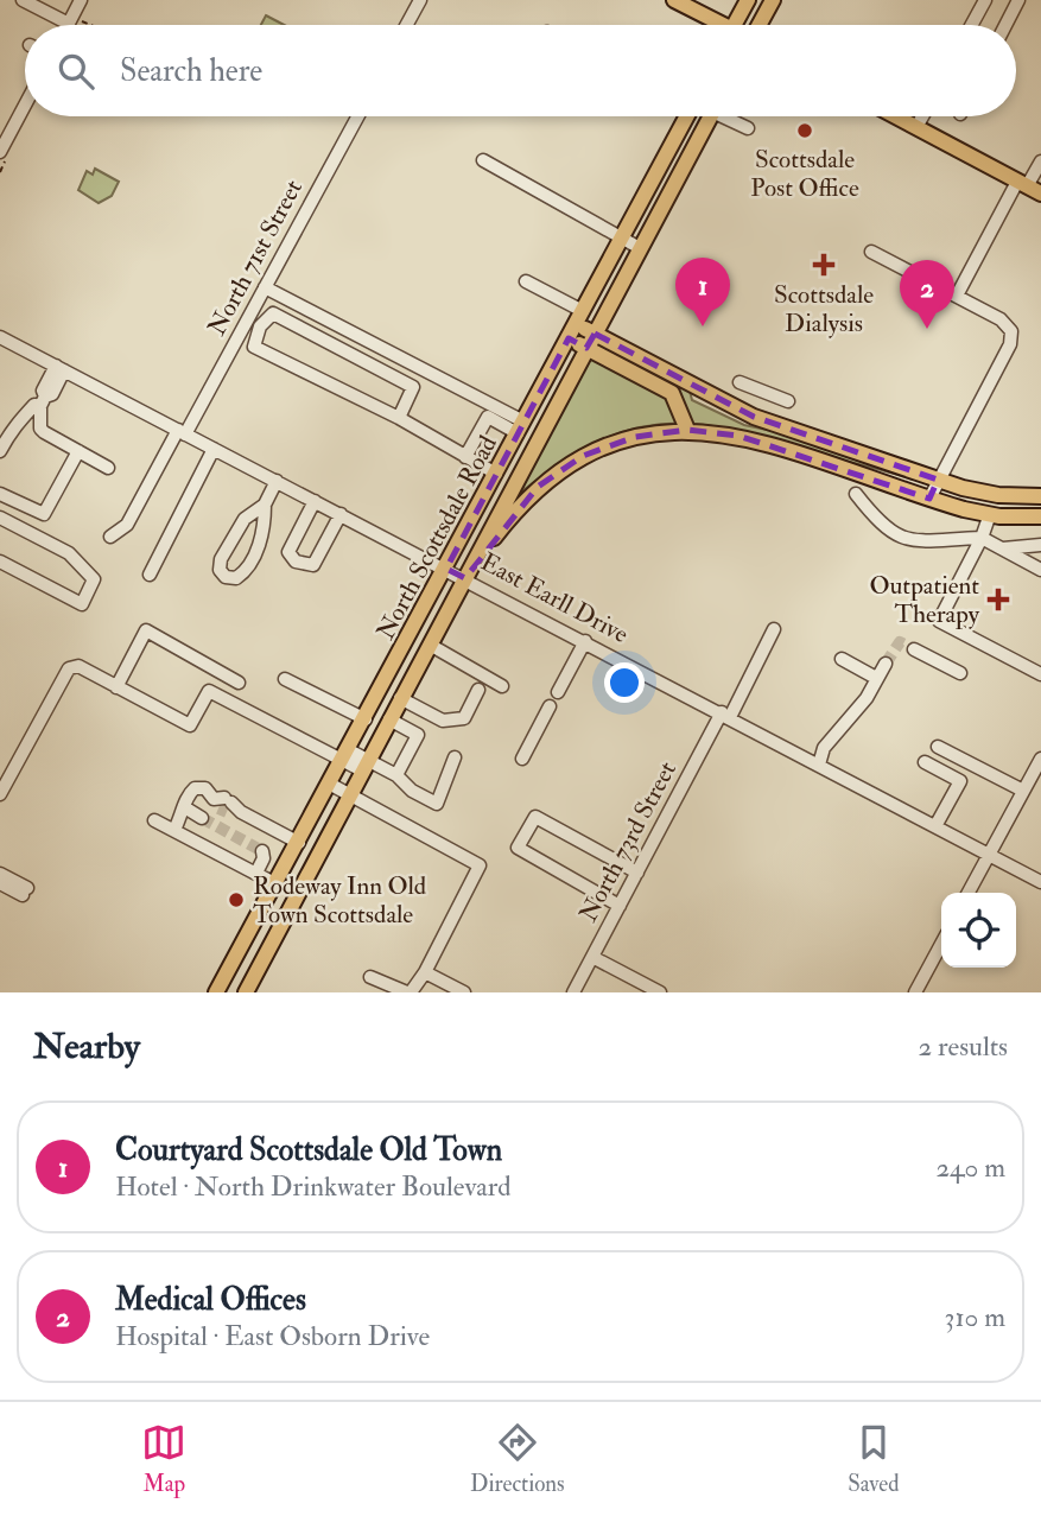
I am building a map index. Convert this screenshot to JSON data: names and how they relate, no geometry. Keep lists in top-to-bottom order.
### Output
{
  "streets": {
    "main road": ["North Scottsdale Road"],
    "street": ["North 71st Street", "East Earll Drive", "North 73rd Street"]
  },
  "crossings": [
    ["North 71st Street", "East Earll Drive"],
    ["North Scottsdale Road", "East Earll Drive"],
    ["East Earll Drive", "North 73rd Street"]
  ],
  "places": {
    "other": ["Scottsdale Post Office", "Rodeway Inn Old Town Scottsdale"],
    "health": ["Scottsdale Dialysis", "Outpatient Therapy"]
  },
  "page": {
    "search": "Search here",
    "pins": ["1", "2"],
    "heading": ["Nearby", "2 results"],
    "list": [
      {
        "mark": "1",
        "name": "Courtyard Scottsdale Old Town",
        "note": "Hotel · North Drinkwater Boulevard",
        "value": "240 m"
      },
      {
        "mark": "2",
        "name": "Medical Offices",
        "note": "Hospital · East Osborn Drive",
        "value": "310 m"
      }
    ],
    "nav": ["Map", "Directions", "Saved"]
  }
}
